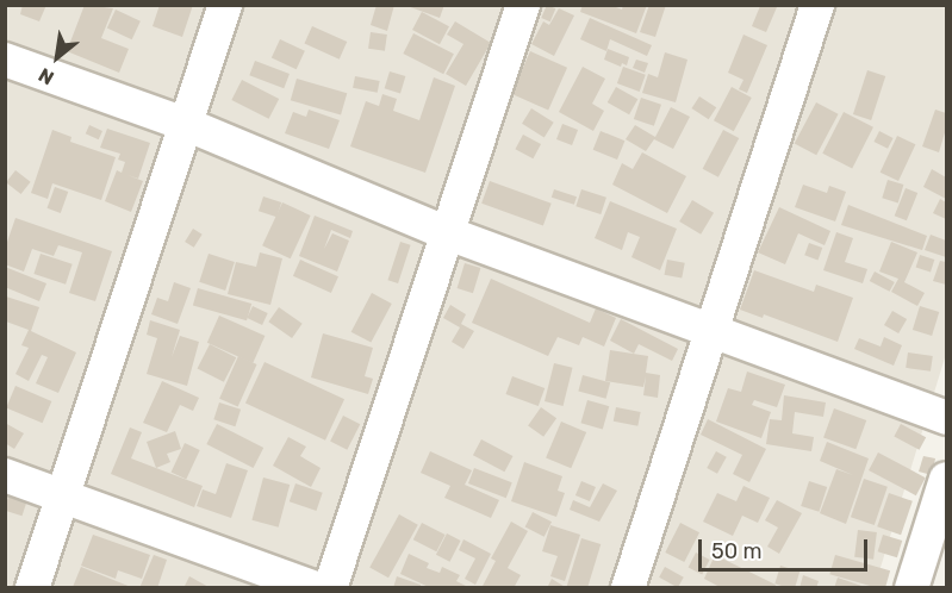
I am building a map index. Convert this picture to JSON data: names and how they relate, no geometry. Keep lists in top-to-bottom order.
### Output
{
  "scale_bar": "50 m",
  "north": "bottom left"
}
